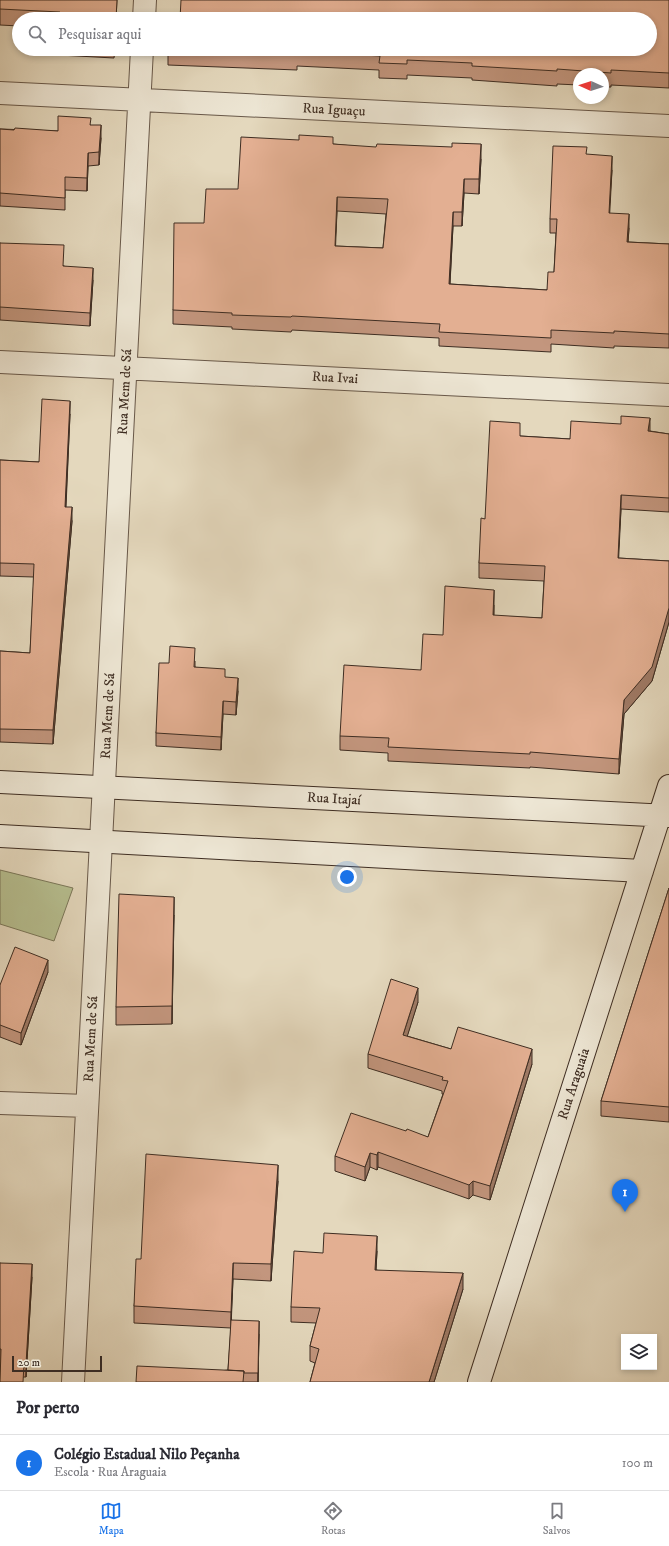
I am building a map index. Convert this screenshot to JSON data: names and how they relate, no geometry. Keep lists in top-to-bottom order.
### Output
{
  "streets": {
    "street": [
      "Rua Iguaçu",
      "Rua Ivai",
      "Rua Mem de Sá",
      "Rua Itajaí",
      "Rua Araguaia"
    ]
  },
  "crossings": [
    ["Rua Iguaçu", "Rua Mem de Sá"],
    ["Rua Ivai", "Rua Mem de Sá"],
    ["Rua Mem de Sá", "Rua Itajaí"],
    ["Rua Itajaí", "Rua Araguaia"]
  ],
  "scale_bar": "20 m",
  "north": "left",
  "page": {
    "search": "Pesquisar aqui",
    "pins": "1",
    "scale": "20 m",
    "heading": "Por perto",
    "list": [
      {
        "mark": "1",
        "name": "Colégio Estadual Nilo Peçanha",
        "note": "Escola · Rua Araguaia",
        "value": "100 m"
      }
    ],
    "nav": ["Mapa", "Rotas", "Salvos"]
  }
}
